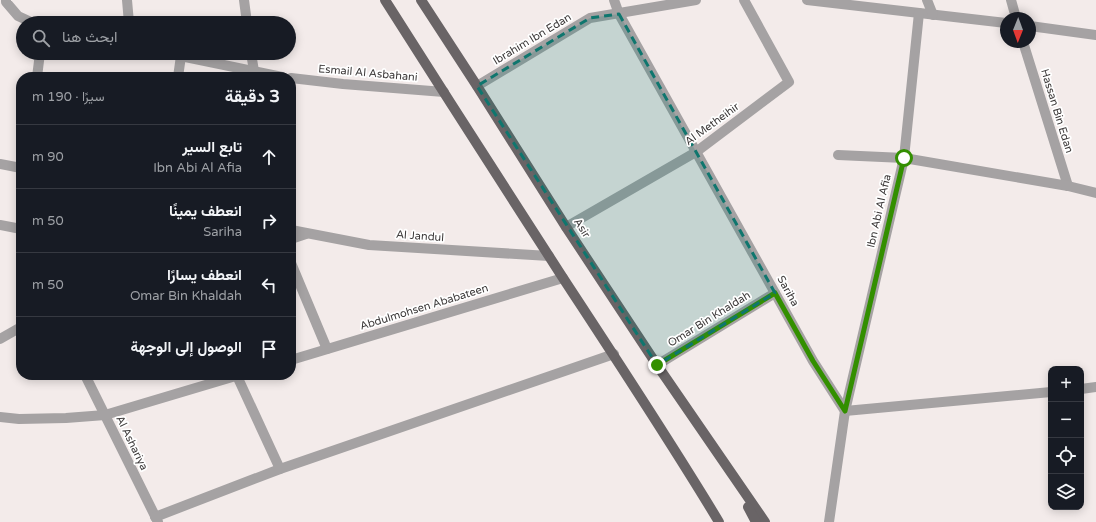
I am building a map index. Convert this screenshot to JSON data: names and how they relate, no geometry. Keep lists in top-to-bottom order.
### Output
{
  "streets": {
    "main road": ["Asir"],
    "street": [
      "Ibrahim Ibn Edan",
      "Esmail Al Asbahani",
      "Hassan Bin Edan",
      "Al Metheihir",
      "Ibn Abi Al Afia",
      "Al Jandul",
      "Sariha",
      "Abdulmohsen Ababateen",
      "Omar Bin Khaldah",
      "Al Ashariya"
    ]
  },
  "crossings": [
    ["Ibrahim Ibn Edan", "Asir"],
    ["Ibrahim Ibn Edan", "Sariha"],
    ["Al Metheihir", "Asir"],
    ["Al Metheihir", "Sariha"],
    ["Ibn Abi Al Afia", "Sariha"],
    ["Asir", "Omar Bin Khaldah"],
    ["Sariha", "Omar Bin Khaldah"]
  ],
  "north": "bottom",
  "page": {
    "search": "ابحث هنا",
    "heading": ["3 دقيقة", "سيرًا · 190 m"],
    "list": [
      ["تابع السير", "Ibn Abi Al Afia", "90 m"],
      ["انعطف يمينًا", "Sariha", "50 m"],
      ["انعطف يسارًا", "Omar Bin Khaldah", "50 m"],
      "الوصول إلى الوجهة"
    ],
    "map_buttons": ["+", "−"]
  }
}
